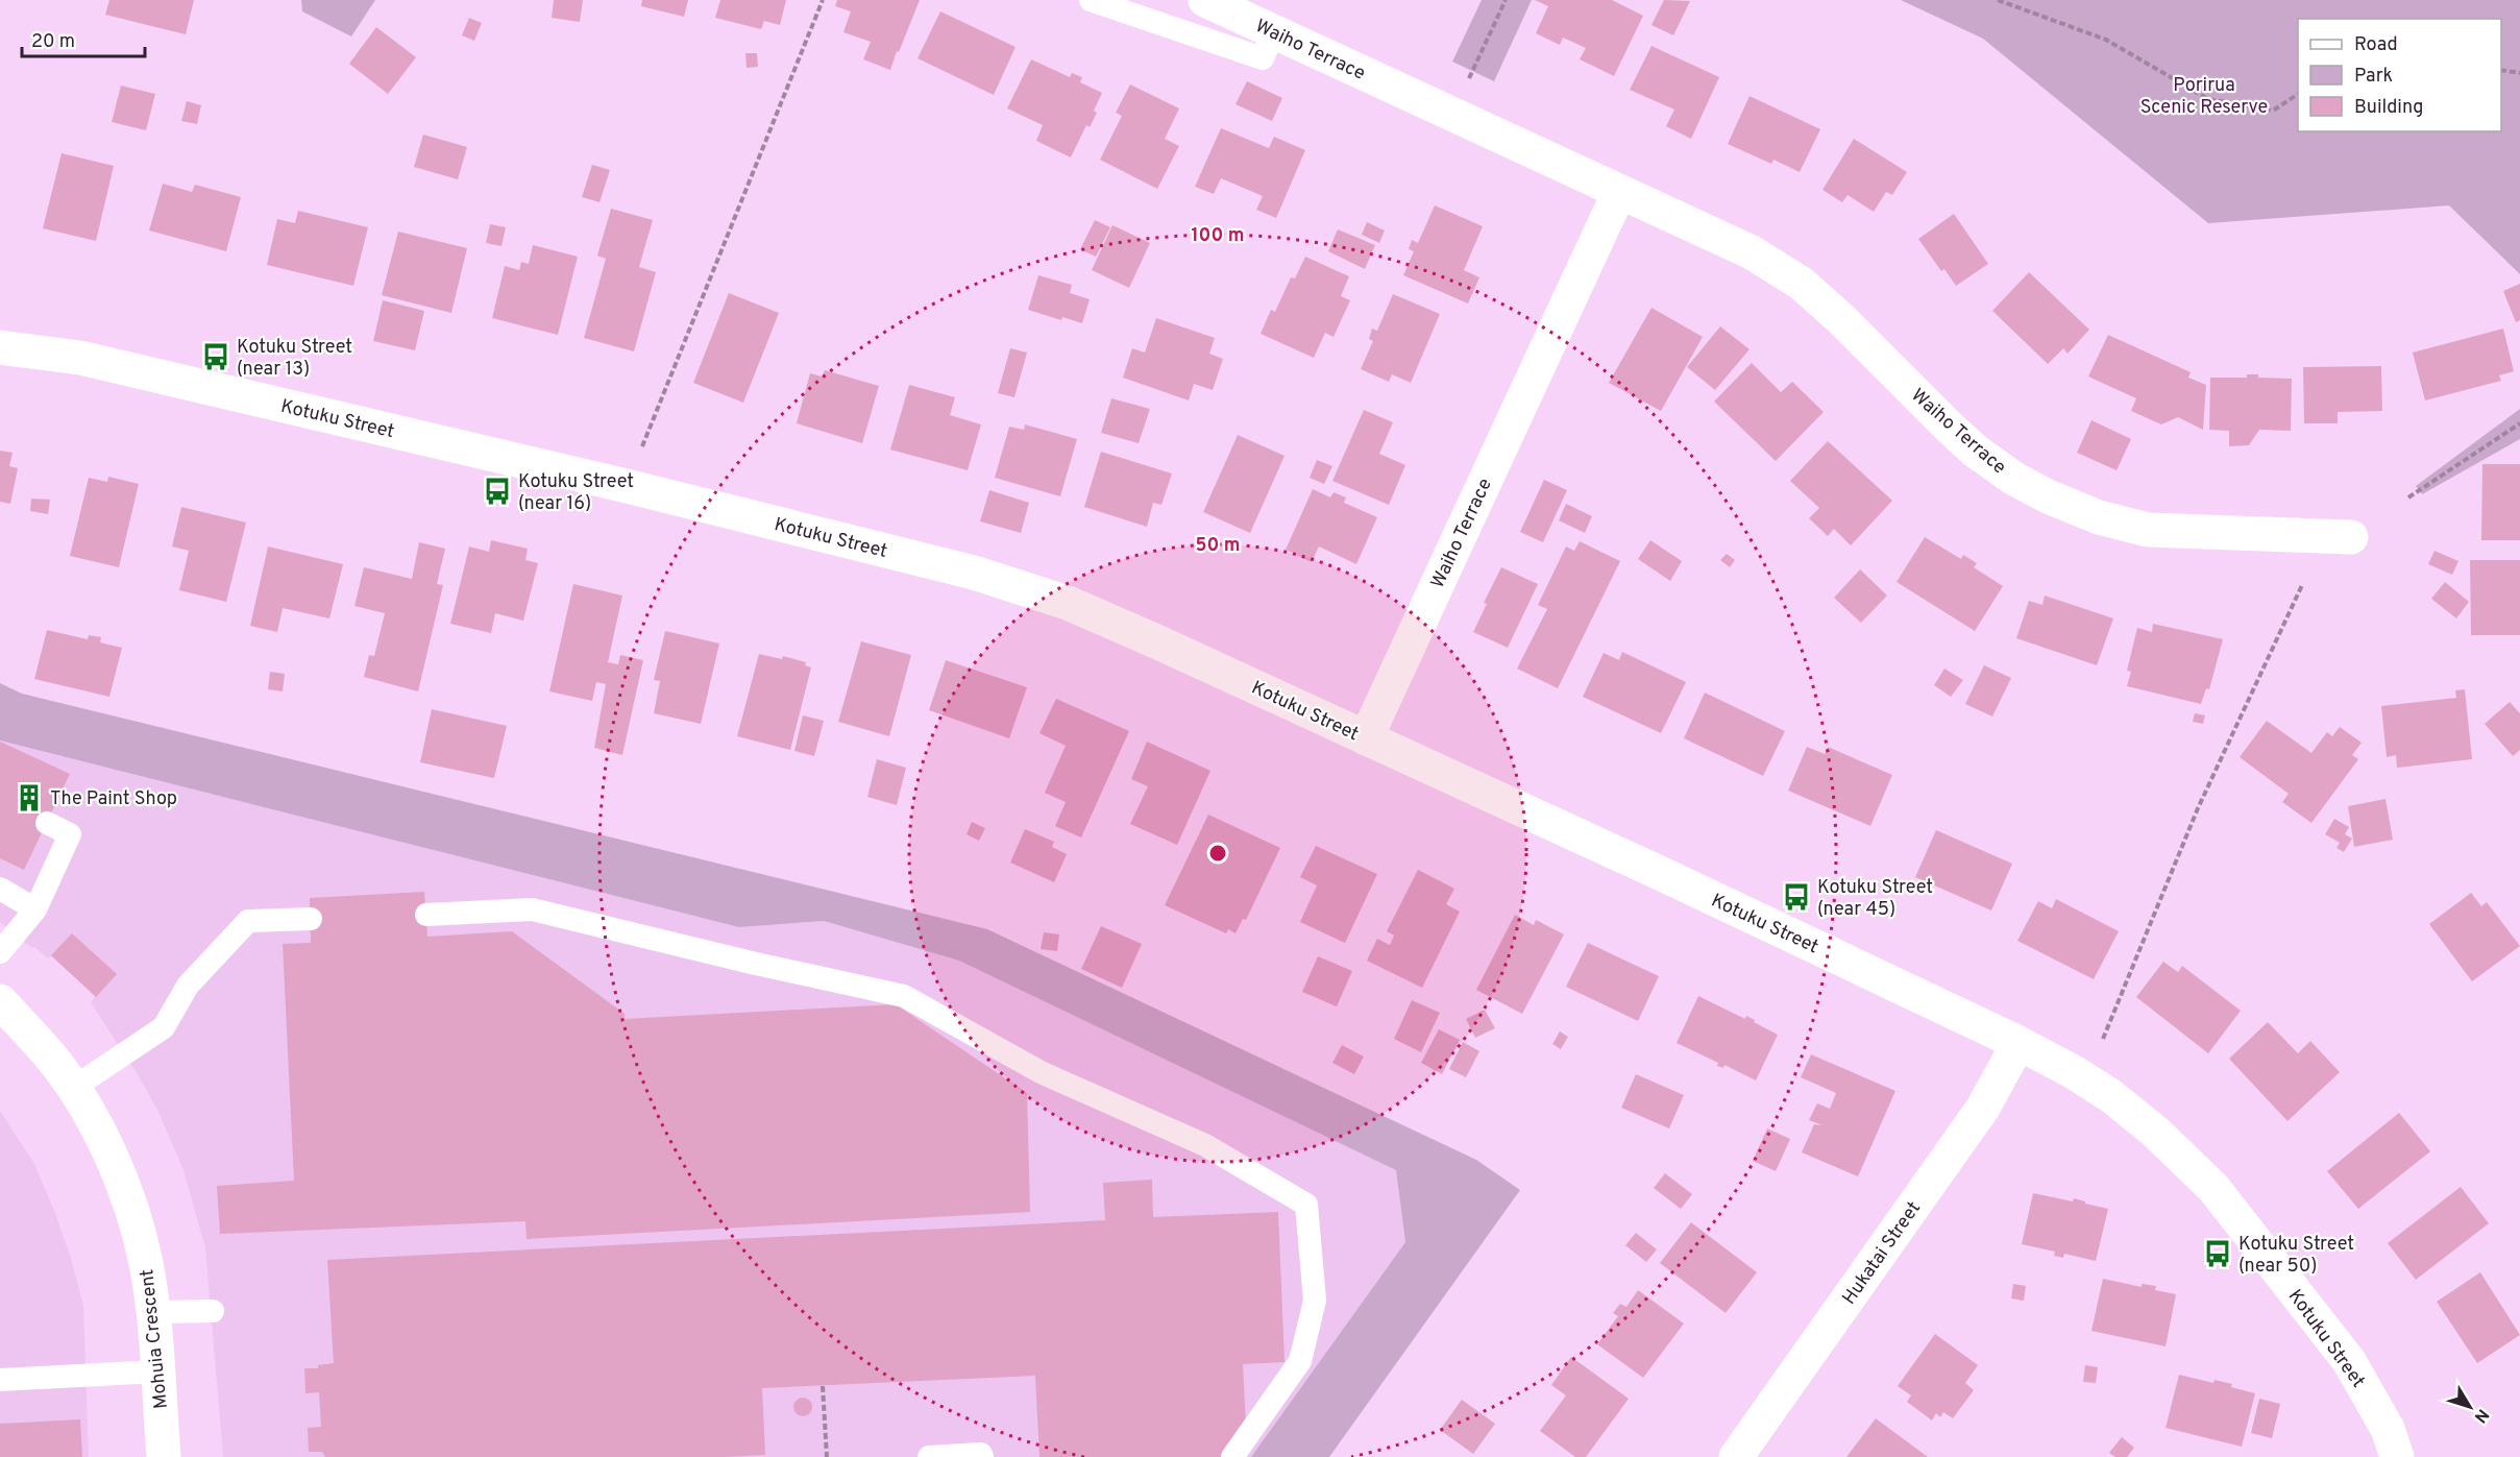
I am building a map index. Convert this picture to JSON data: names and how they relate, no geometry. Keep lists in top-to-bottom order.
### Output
{
  "streets": {
    "street": [
      "Waiho Terrace",
      "Kotuku Street",
      "Hukatai Street",
      "Mohuia Crescent"
    ]
  },
  "crossings": [
    ["Waiho Terrace", "Kotuku Street"],
    ["Kotuku Street", "Hukatai Street"]
  ],
  "parks": ["Porirua Scenic Reserve"],
  "places": {
    "bus stop": [
      "Kotuku Street (near 13)",
      "Kotuku Street (near 16)",
      "Kotuku Street (near 45)",
      "Kotuku Street (near 50)"
    ],
    "building": ["The Paint Shop"]
  },
  "legend": ["Road", "Park", "Building"],
  "scale_bar": "20 m",
  "north": "bottom right",
  "rings": ["100 m", "50 m"]
}
